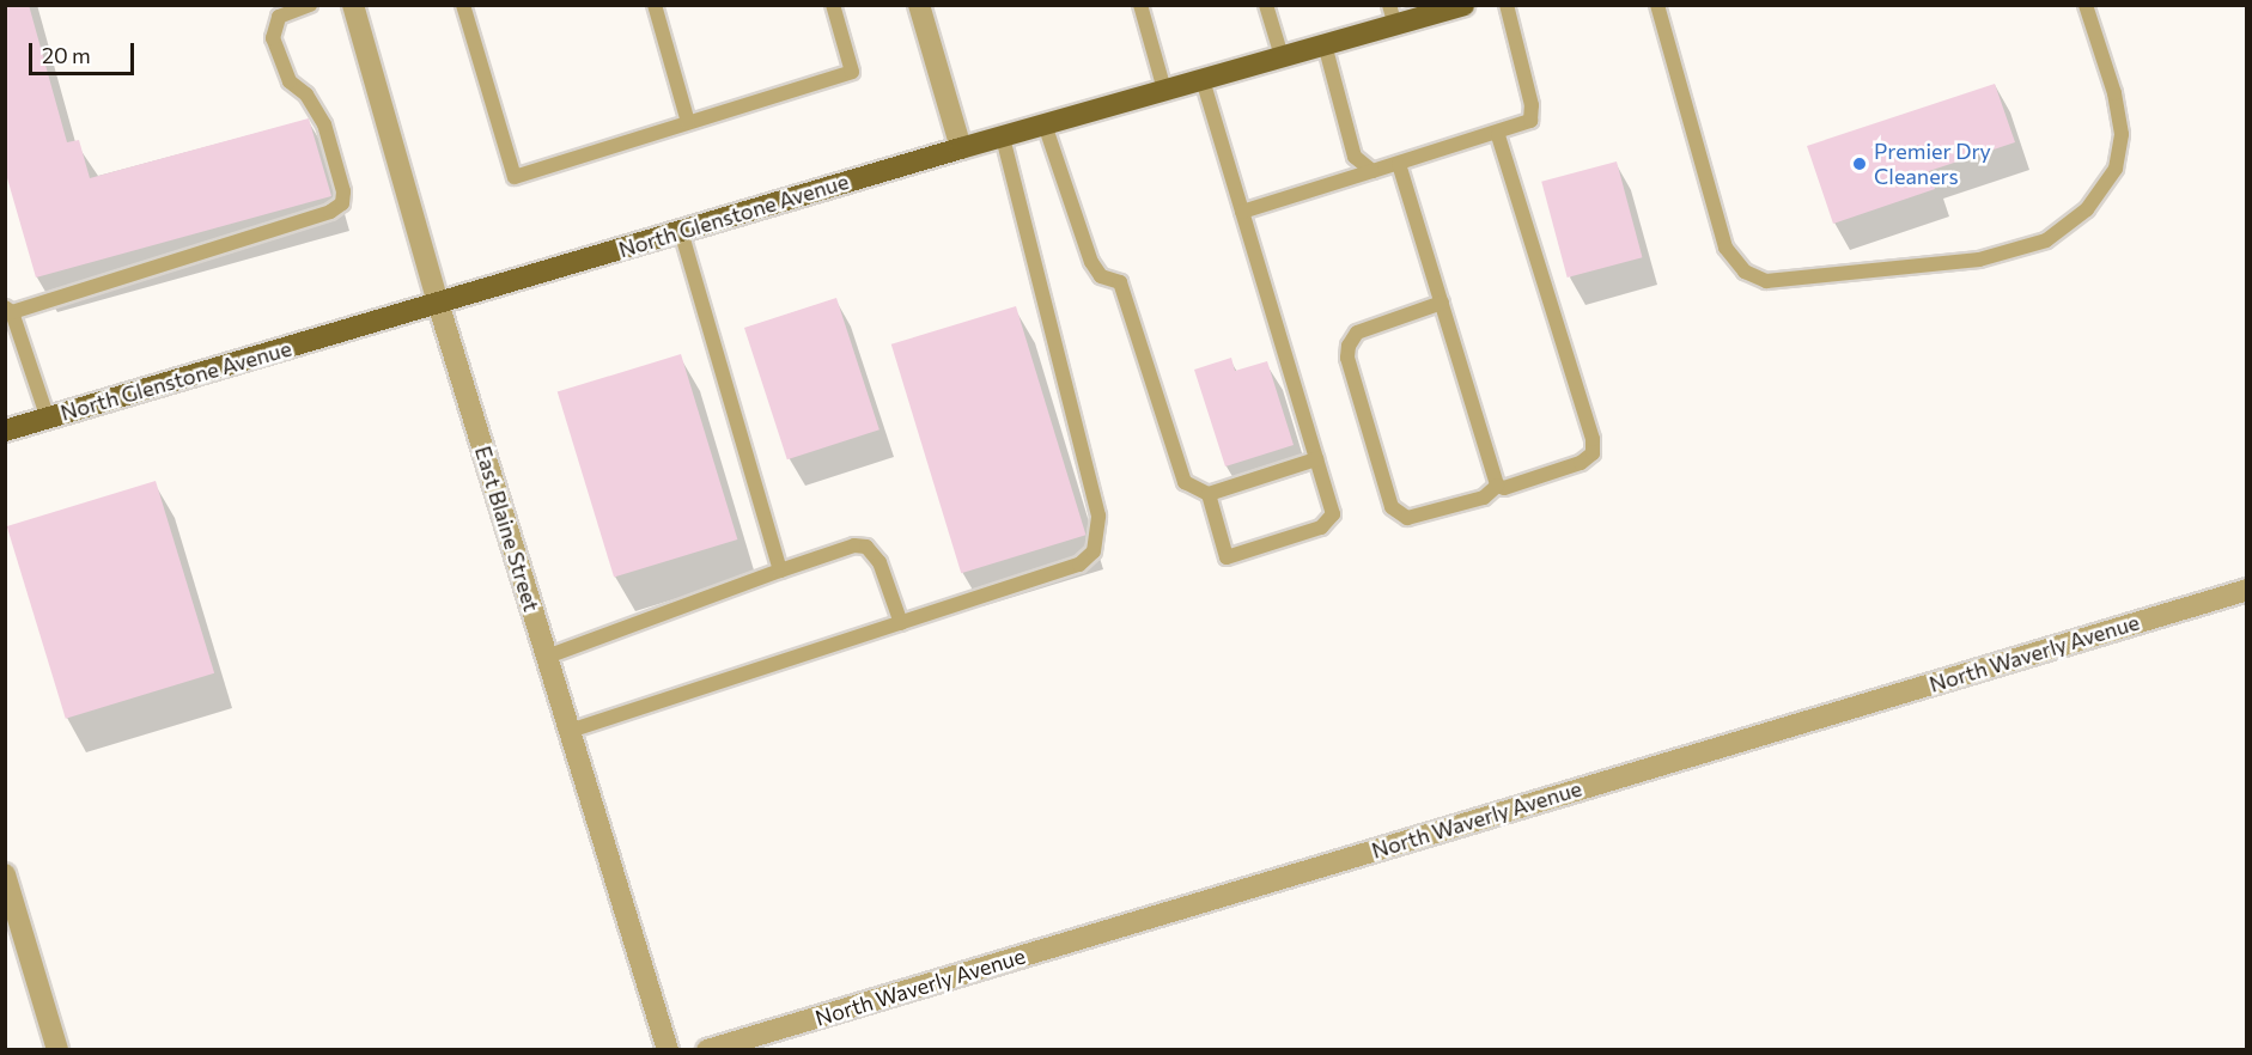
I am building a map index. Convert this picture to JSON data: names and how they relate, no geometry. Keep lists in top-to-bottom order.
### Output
{
  "streets": {
    "main road": ["North Glenstone Avenue"],
    "street": ["East Blaine Street", "North Waverly Avenue"]
  },
  "crossings": [
    ["North Glenstone Avenue", "East Blaine Street"]
  ],
  "places": ["Premier Dry Cleaners"],
  "scale_bar": "20 m"
}
